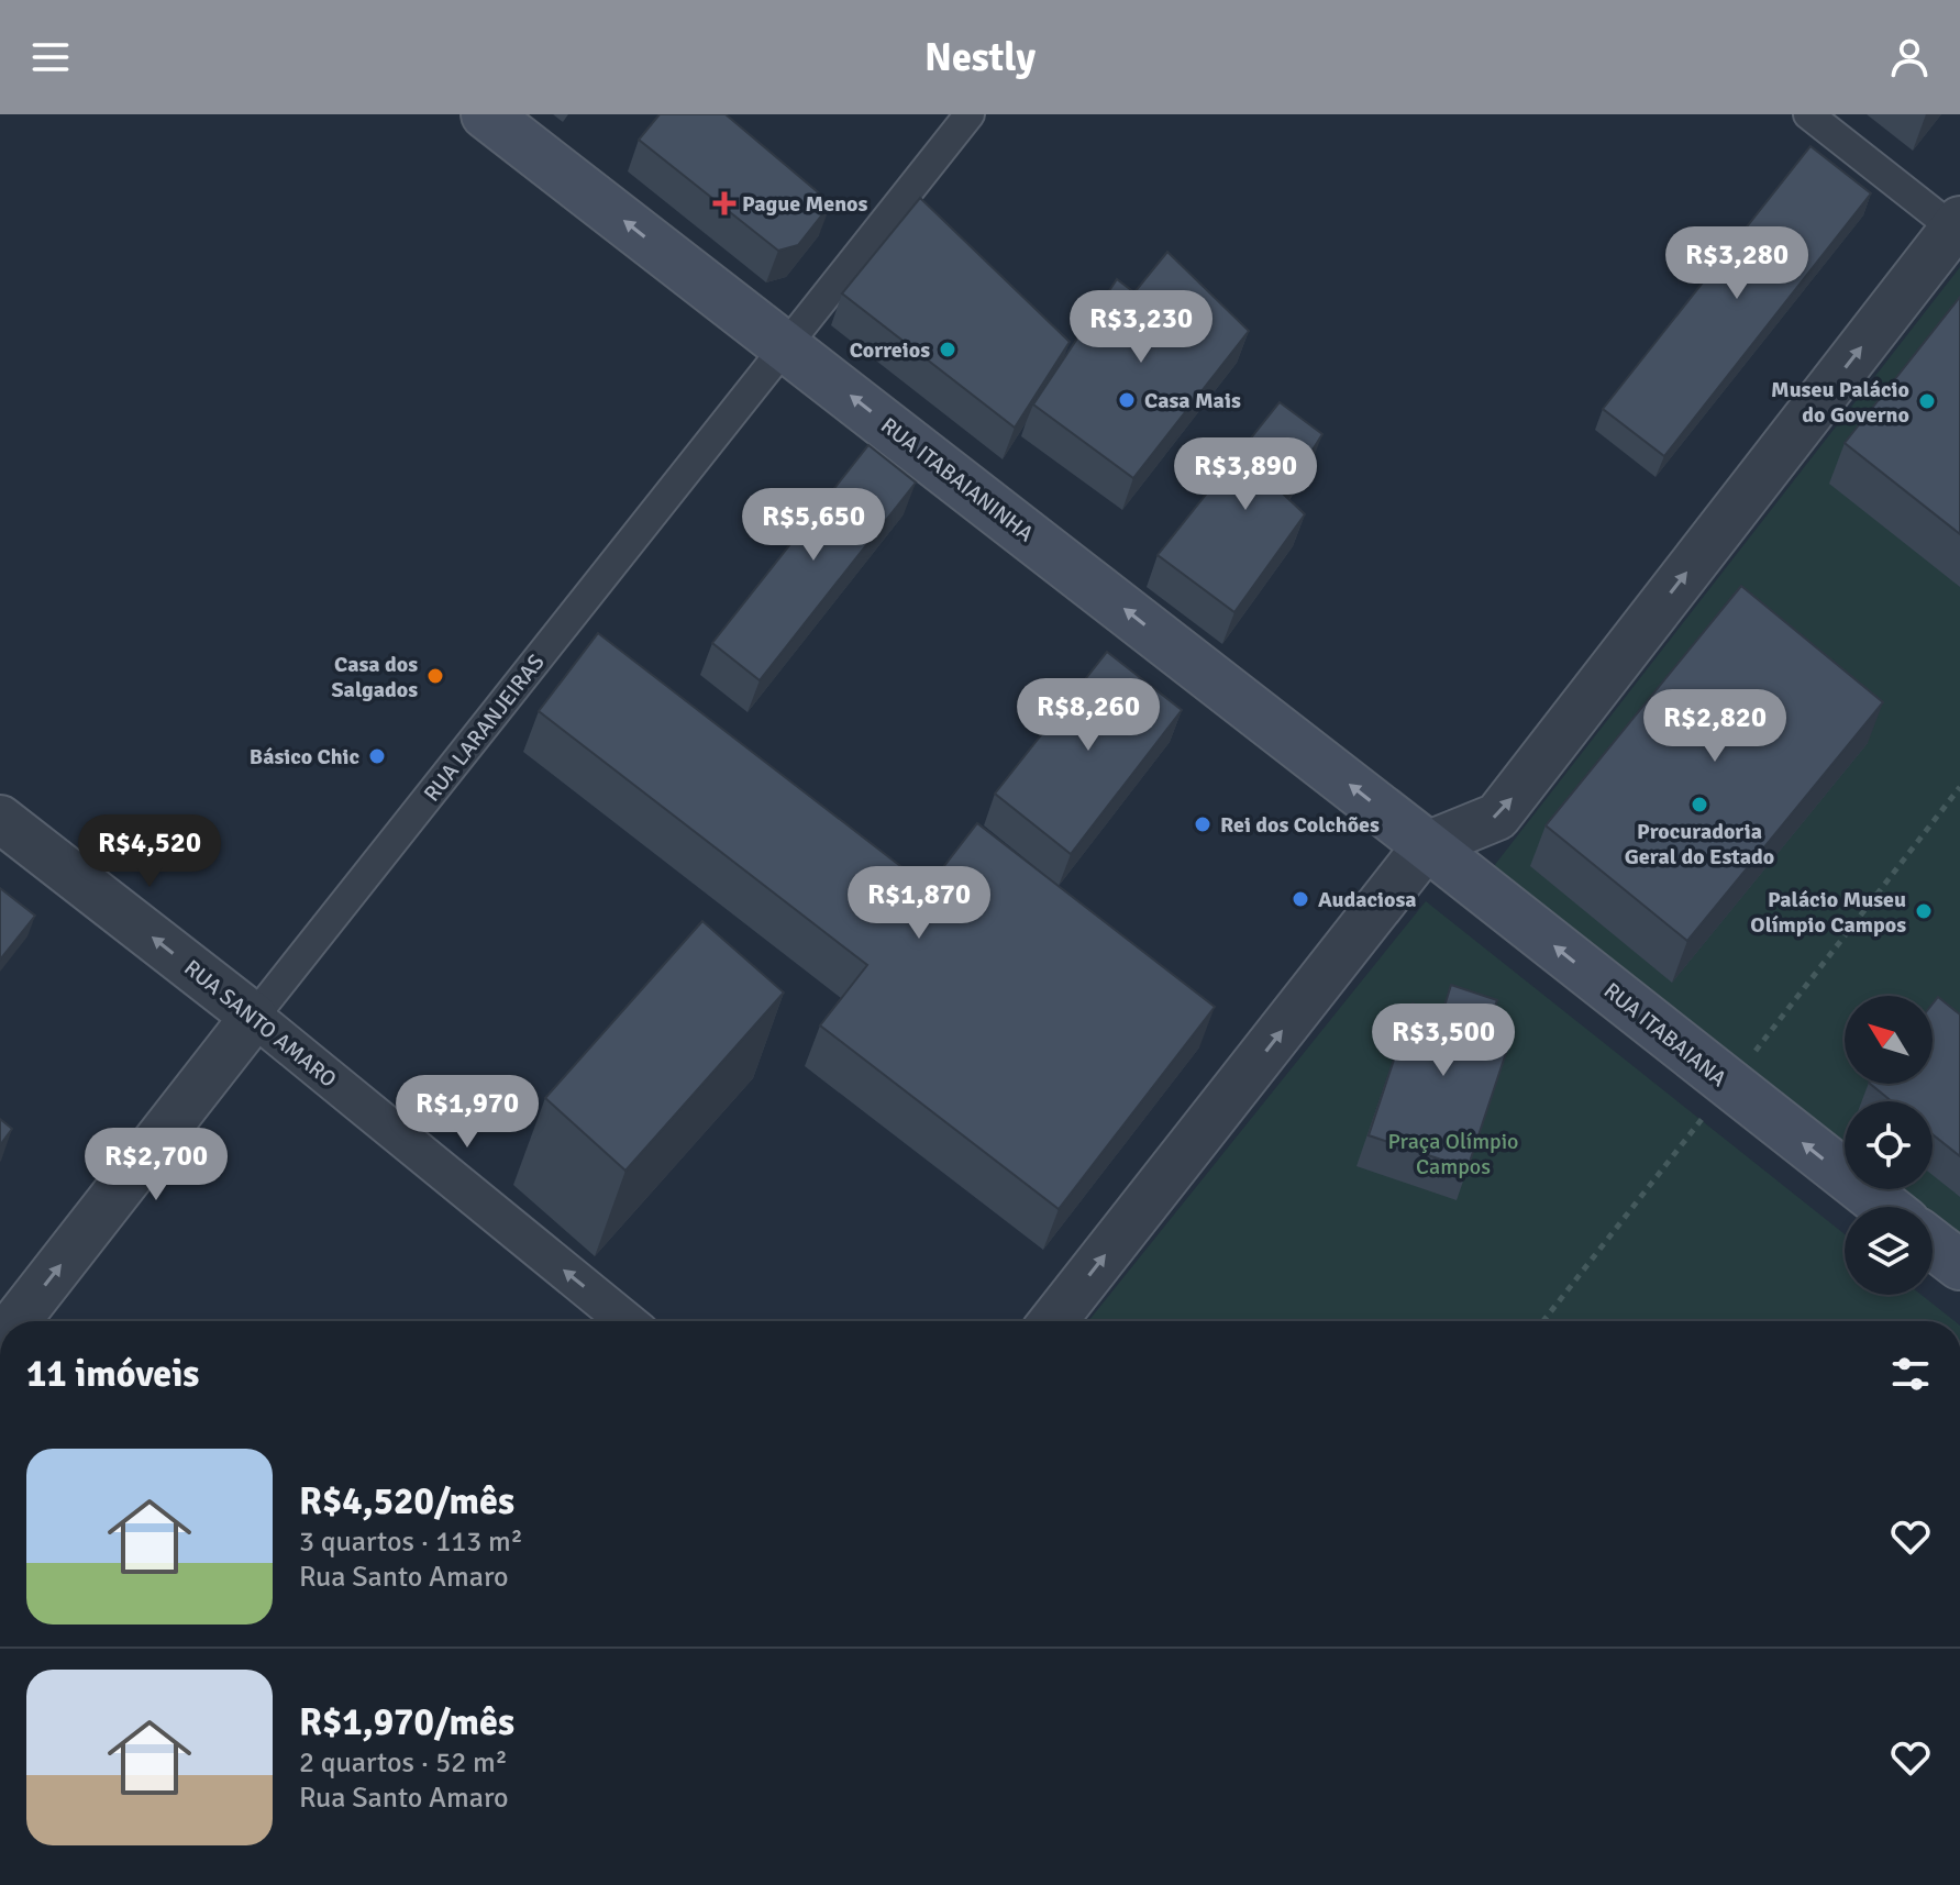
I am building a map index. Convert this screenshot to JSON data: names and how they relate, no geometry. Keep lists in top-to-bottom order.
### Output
{
  "streets": {
    "main road": ["RUA ITABAIANINHA", "RUA ITABAIANA"],
    "street": ["RUA LARANJEIRAS", "RUA SANTO AMARO"]
  },
  "crossings": [
    ["RUA ITABAIANINHA", "RUA LARANJEIRAS"],
    ["RUA ITABAIANINHA", "RUA ITABAIANA"],
    ["RUA LARANJEIRAS", "RUA SANTO AMARO"]
  ],
  "one_way": ["RUA ITABAIANINHA", "RUA SANTO AMARO", "RUA ITABAIANA"],
  "parks": ["Praça Olímpio Campos"],
  "places": {
    "health": ["Pague Menos"],
    "other": [
      "Correios",
      "Casa Mais",
      "Museu Palácio do Governo",
      "Casa dos Salgados",
      "Básico Chic",
      "Procuradoria Geral do Estado",
      "Rei dos Colchões",
      "Audaciosa",
      "Palácio Museu Olímpio Campos"
    ]
  },
  "north": "top left",
  "page": {
    "header": "Nestly",
    "price": [
      "R$3,280",
      "R$3,230",
      "R$3,890",
      "R$5,650",
      "R$8,260",
      "R$2,820",
      "R$4,520",
      "R$1,870",
      "R$3,500",
      "R$1,970",
      "R$2,700"
    ],
    "heading": "11 imóveis",
    "list": [
      {
        "name": "R$4,520/mês",
        "note": "3 quartos · 113 m² · Rua Santo Amaro"
      },
      {
        "name": "R$1,970/mês",
        "note": "2 quartos · 52 m² · Rua Santo Amaro"
      }
    ]
  }
}
